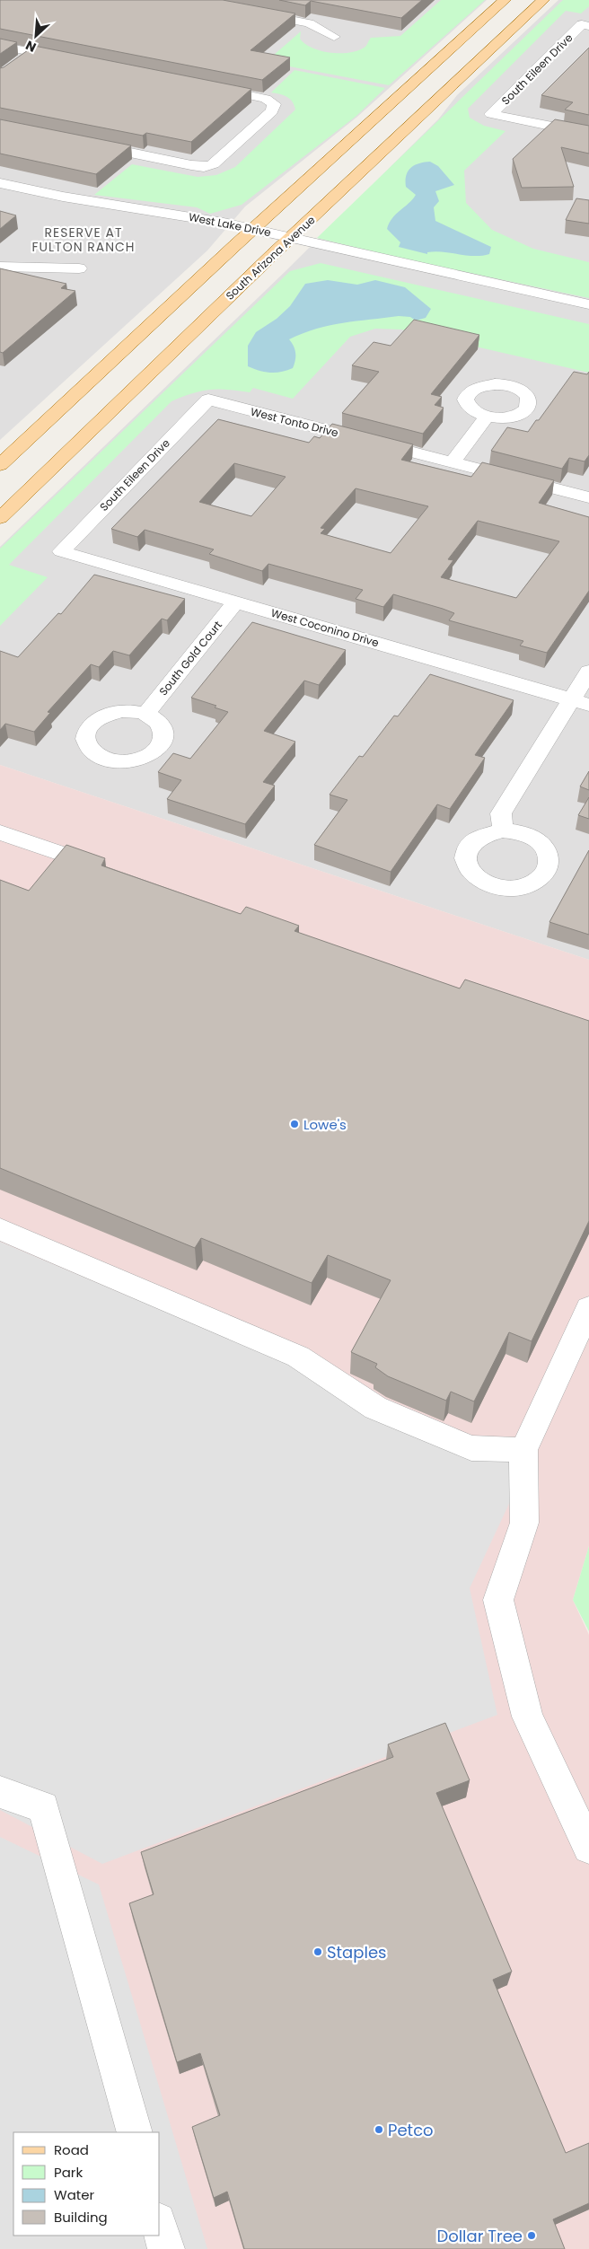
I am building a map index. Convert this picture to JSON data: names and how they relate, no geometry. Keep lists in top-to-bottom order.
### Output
{
  "streets": {
    "main road": ["South Arizona Avenue"],
    "street": [
      "South Eileen Drive",
      "West Lake Drive",
      "West Tonto Drive",
      "West Coconino Drive",
      "South Gold Court"
    ]
  },
  "crossings": [
    ["South Eileen Drive", "West Tonto Drive"],
    ["South Eileen Drive", "West Coconino Drive"],
    ["West Lake Drive", "South Arizona Avenue"],
    ["West Coconino Drive", "South Gold Court"]
  ],
  "districts": ["RESERVE AT FULTON RANCH"],
  "places": [
    "Lowe's",
    "Staples",
    "Petco",
    "Dollar Tree"
  ],
  "legend": [
    "Road",
    "Park",
    "Water",
    "Building"
  ],
  "north": "bottom left"
}
